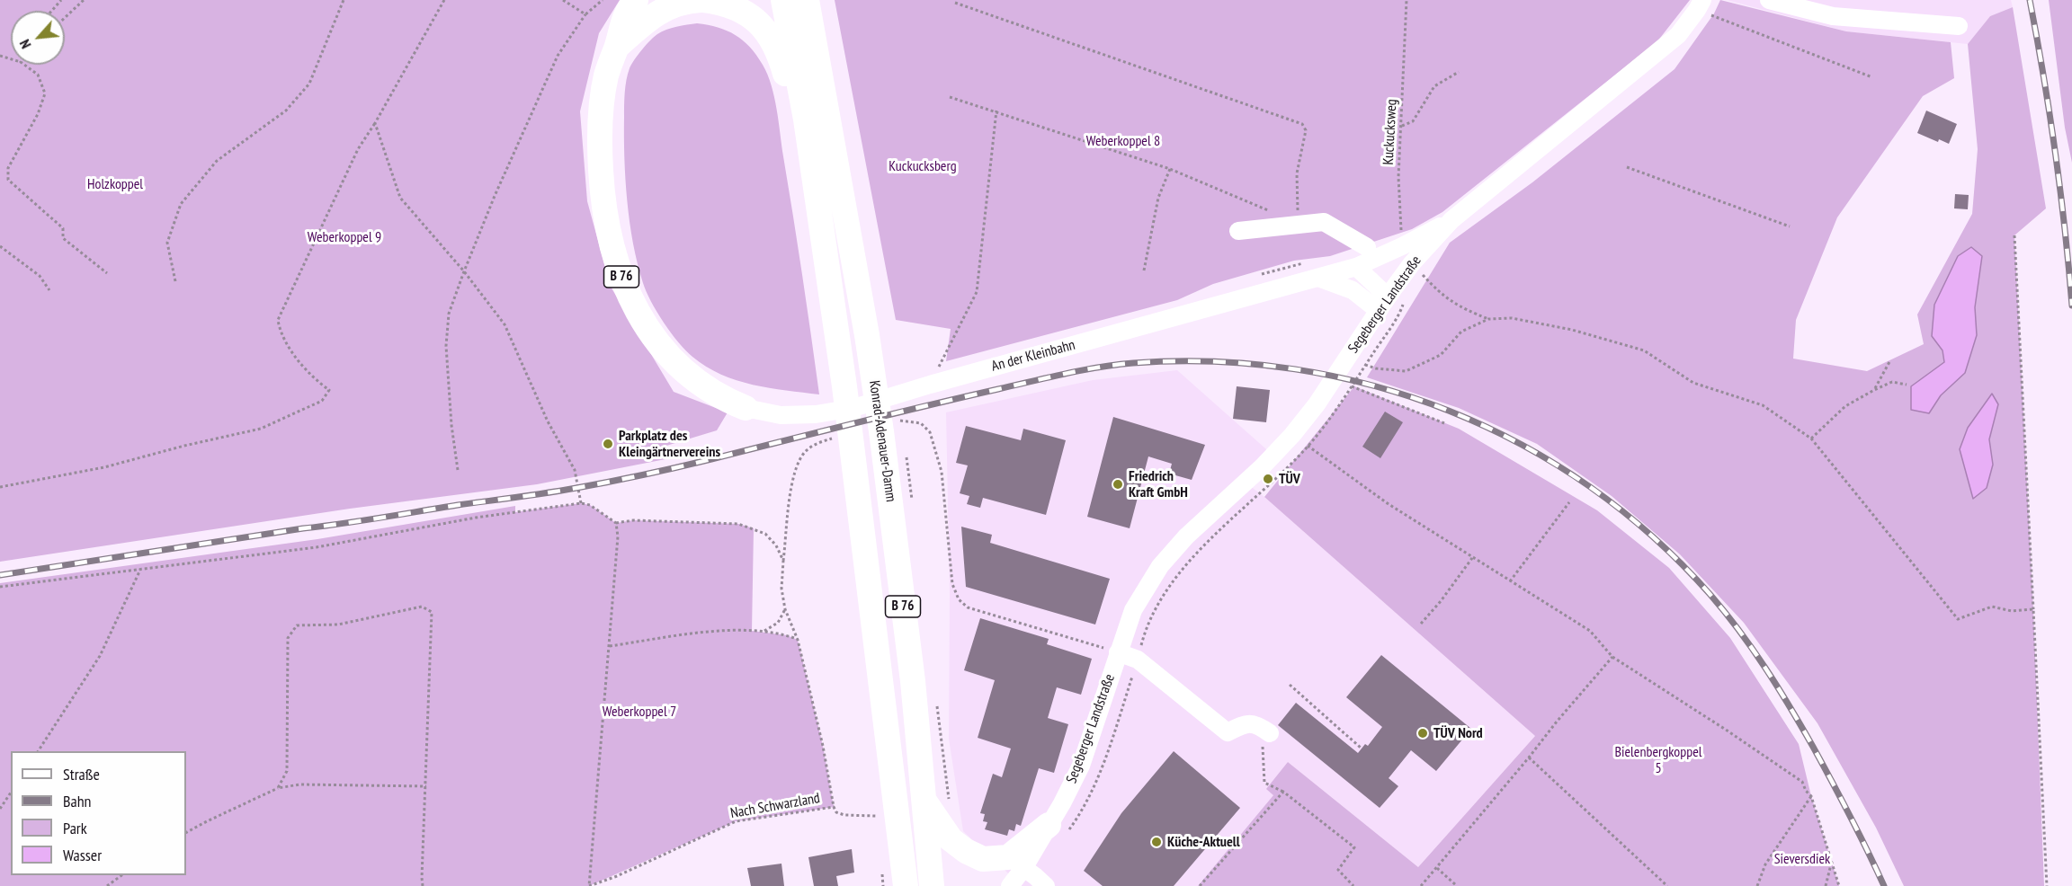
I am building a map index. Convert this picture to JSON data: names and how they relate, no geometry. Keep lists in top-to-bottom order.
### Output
{
  "streets": {
    "highway": ["B 76", "Konrad-Adenauer-Damm"],
    "street": ["Segeberger Landstraße", "An der Kleinbahn"],
    "path": ["Kuckucksweg", "Nach Schwarzland"]
  },
  "crossings": [
    ["Kuckucksweg", "An der Kleinbahn"],
    ["B 76", "An der Kleinbahn"],
    ["B 76", "Konrad-Adenauer-Damm"],
    ["Segeberger Landstraße", "An der Kleinbahn"]
  ],
  "parks": [
    "Weberkoppel 8",
    "Kuckucksberg",
    "Holzkoppel",
    "Weberkoppel 9",
    "Weberkoppel 7",
    "Bielenbergkoppel 5",
    "Sieversdiek"
  ],
  "places": [
    "Parkplatz des Kleingärtnervereins",
    "TÜV",
    "Friedrich Kraft GmbH",
    "TÜV Nord",
    "Küche-Aktuell"
  ],
  "legend": [
    "Straße",
    "Bahn",
    "Park",
    "Wasser"
  ],
  "north": "bottom left"
}
